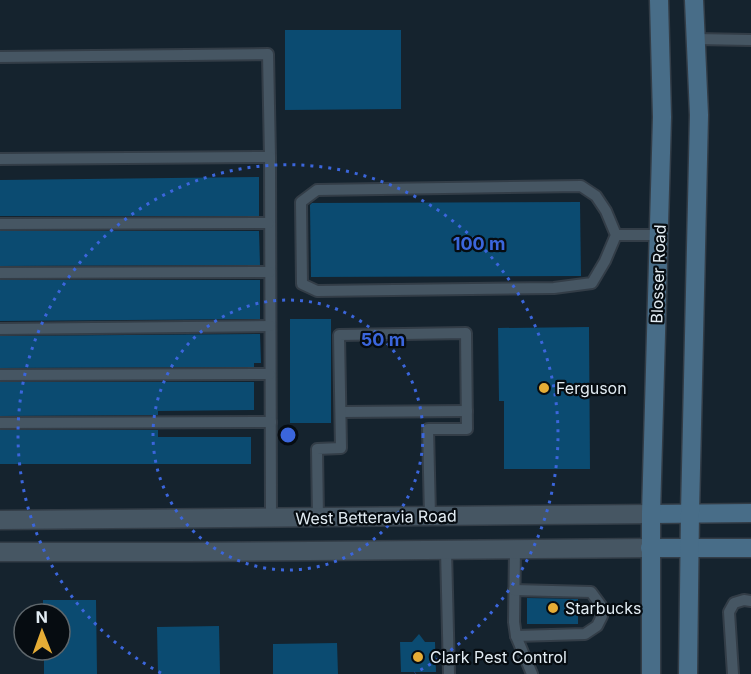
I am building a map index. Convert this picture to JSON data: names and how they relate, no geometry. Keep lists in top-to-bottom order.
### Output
{
  "streets": {
    "main road": ["Blosser Road", "West Betteravia Road"]
  },
  "crossings": [
    ["Blosser Road", "West Betteravia Road"]
  ],
  "places": ["Ferguson", "Starbucks", "Clark Pest Control"],
  "north": "top",
  "rings": ["100 m", "50 m"]
}
